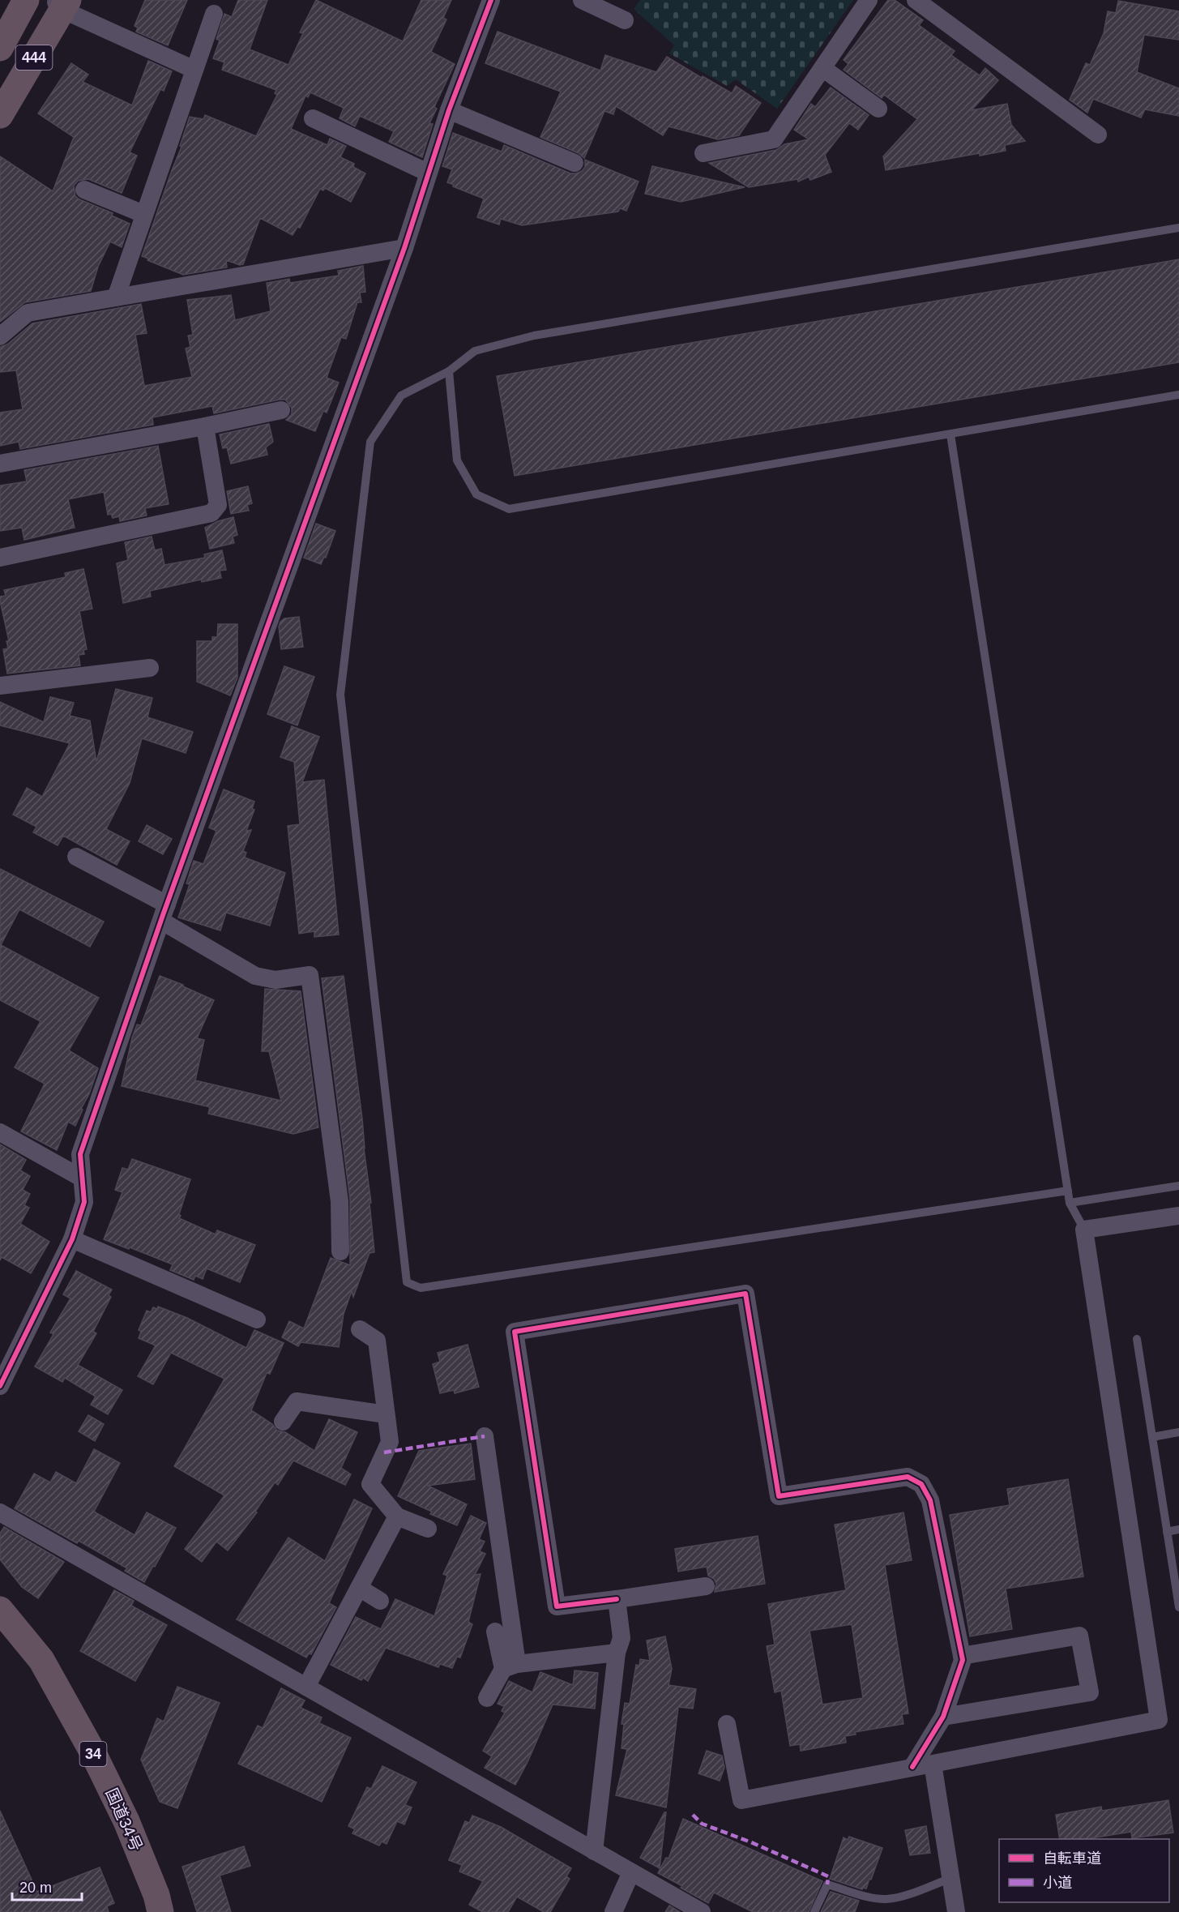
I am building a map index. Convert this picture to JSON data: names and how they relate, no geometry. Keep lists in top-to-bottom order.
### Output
{
  "streets": {
    "highway": ["444", "34", "国道34号"]
  },
  "legend": ["自転車道", "小道"],
  "scale_bar": "20 m"
}
